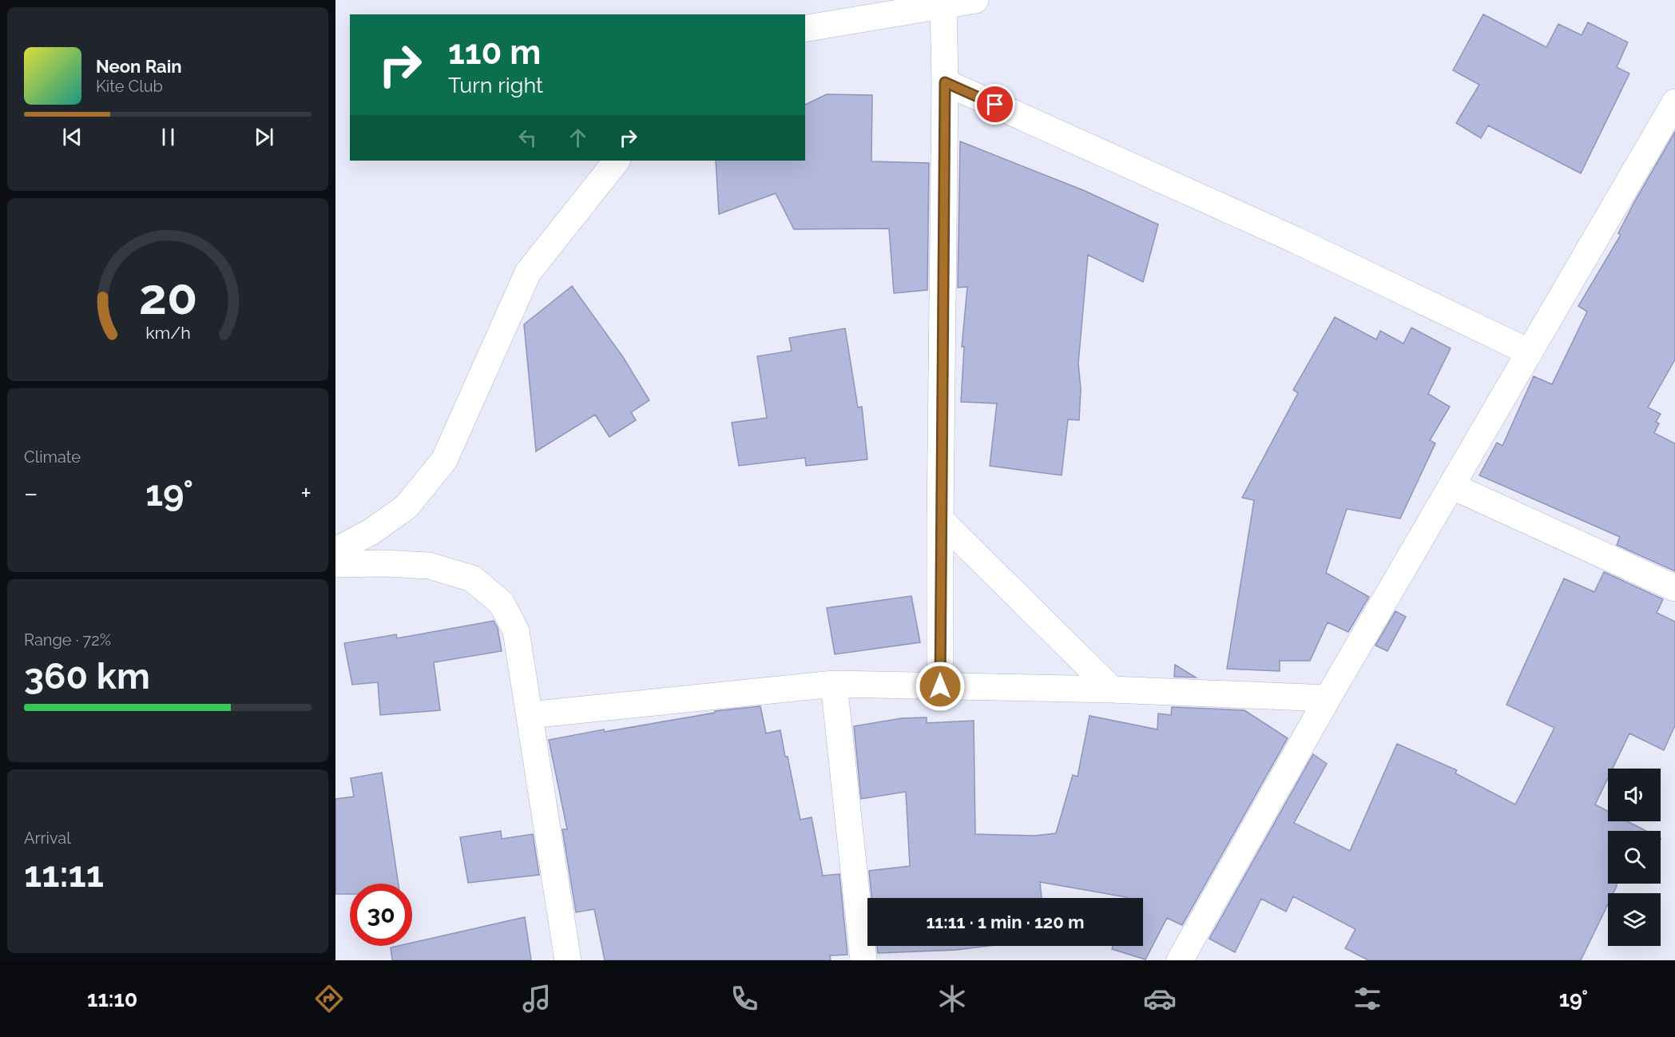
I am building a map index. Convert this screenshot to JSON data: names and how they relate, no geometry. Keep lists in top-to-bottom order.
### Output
{
  "page": {
    "turn": ["110 m", "Turn right"],
    "song": ["Neon Rain", "Kite Club"],
    "tile": [
      "Climate",
      ["Range · 72%", "360 km"],
      ["Arrival", "11:11"]
    ],
    "heat": ["−", "19°", "+"],
    "limit": "30",
    "trip": "11:11 · 1 min · 120 m",
    "tabs": ["11:10", "19°"],
    "gauge": ["20", "km/h"]
  }
}
